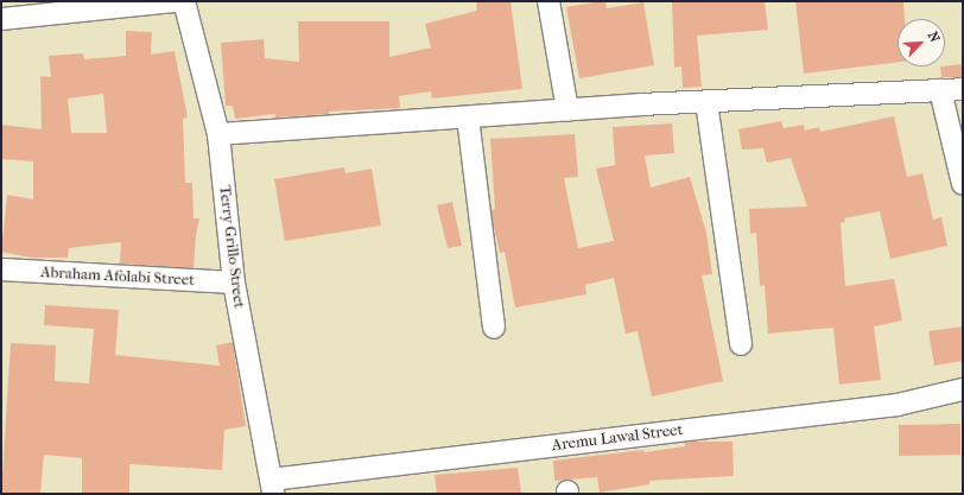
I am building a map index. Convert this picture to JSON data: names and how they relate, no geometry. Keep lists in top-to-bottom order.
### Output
{
  "streets": {
    "street": ["Terry Grillo Street", "Abraham Afolabi Street", "Aremu Lawal Street"]
  },
  "crossings": [
    ["Terry Grillo Street", "Abraham Afolabi Street"],
    ["Terry Grillo Street", "Aremu Lawal Street"]
  ],
  "north": "top right"
}
